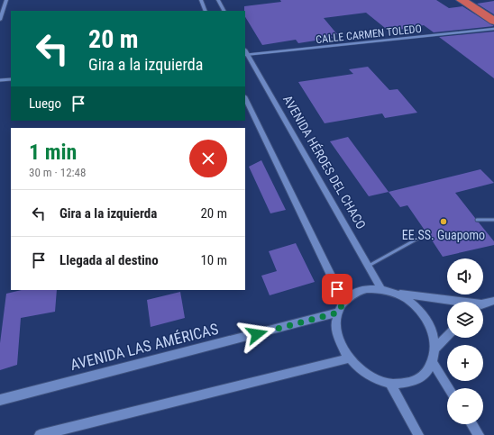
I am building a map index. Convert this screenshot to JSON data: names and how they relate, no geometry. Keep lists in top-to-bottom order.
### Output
{
  "streets": {
    "street": ["CALLE CARMEN TOLEDO", "AVENIDA HÉROES DEL CHACO", "AVENIDA LAS AMÉRICAS"]
  },
  "crossings": [
    ["CALLE CARMEN TOLEDO", "AVENIDA HÉROES DEL CHACO"],
    ["AVENIDA HÉROES DEL CHACO", "AVENIDA LAS AMÉRICAS"]
  ],
  "places": ["EE.SS. Guapomo"],
  "page": {
    "turn": ["20 m", "Gira a la izquierda"],
    "then": "Luego",
    "heading": ["1 min", "30 m · 12:48"],
    "list": [
      {
        "name": "Gira a la izquierda",
        "value": "20 m"
      },
      {
        "name": "Llegada al destino",
        "value": "10 m"
      }
    ],
    "map_buttons": ["+", "−"]
  }
}
